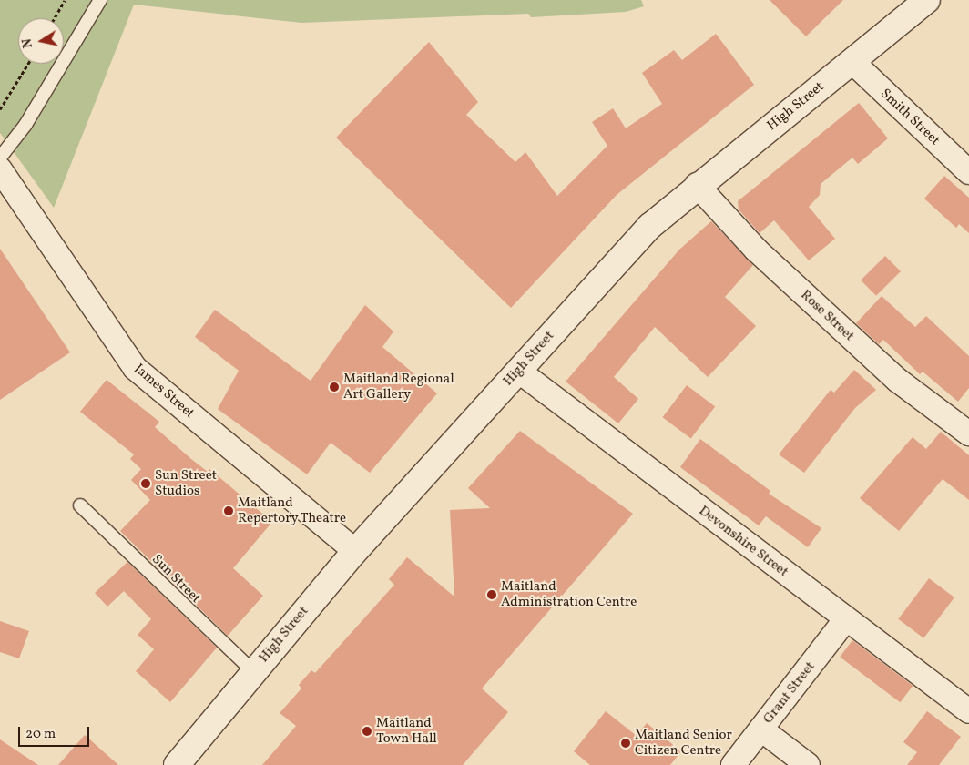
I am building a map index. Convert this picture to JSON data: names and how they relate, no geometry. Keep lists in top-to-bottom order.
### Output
{
  "streets": {
    "main road": ["High Street"],
    "street": [
      "Smith Street",
      "Rose Street",
      "James Street",
      "Devonshire Street",
      "Grant Street"
    ],
    "lane": ["Sun Street"]
  },
  "crossings": [
    ["High Street", "Smith Street"],
    ["High Street", "Rose Street"],
    ["High Street", "James Street"],
    ["High Street", "Devonshire Street"],
    ["High Street", "Sun Street"],
    ["Devonshire Street", "Grant Street"]
  ],
  "places": [
    "Maitland Regional Art Gallery",
    "Sun Street Studios",
    "Maitland Repertory Theatre",
    "Maitland Administration Centre",
    "Maitland Town Hall",
    "Maitland Senior Citizen Centre"
  ],
  "scale_bar": "20 m",
  "north": "left"
}
